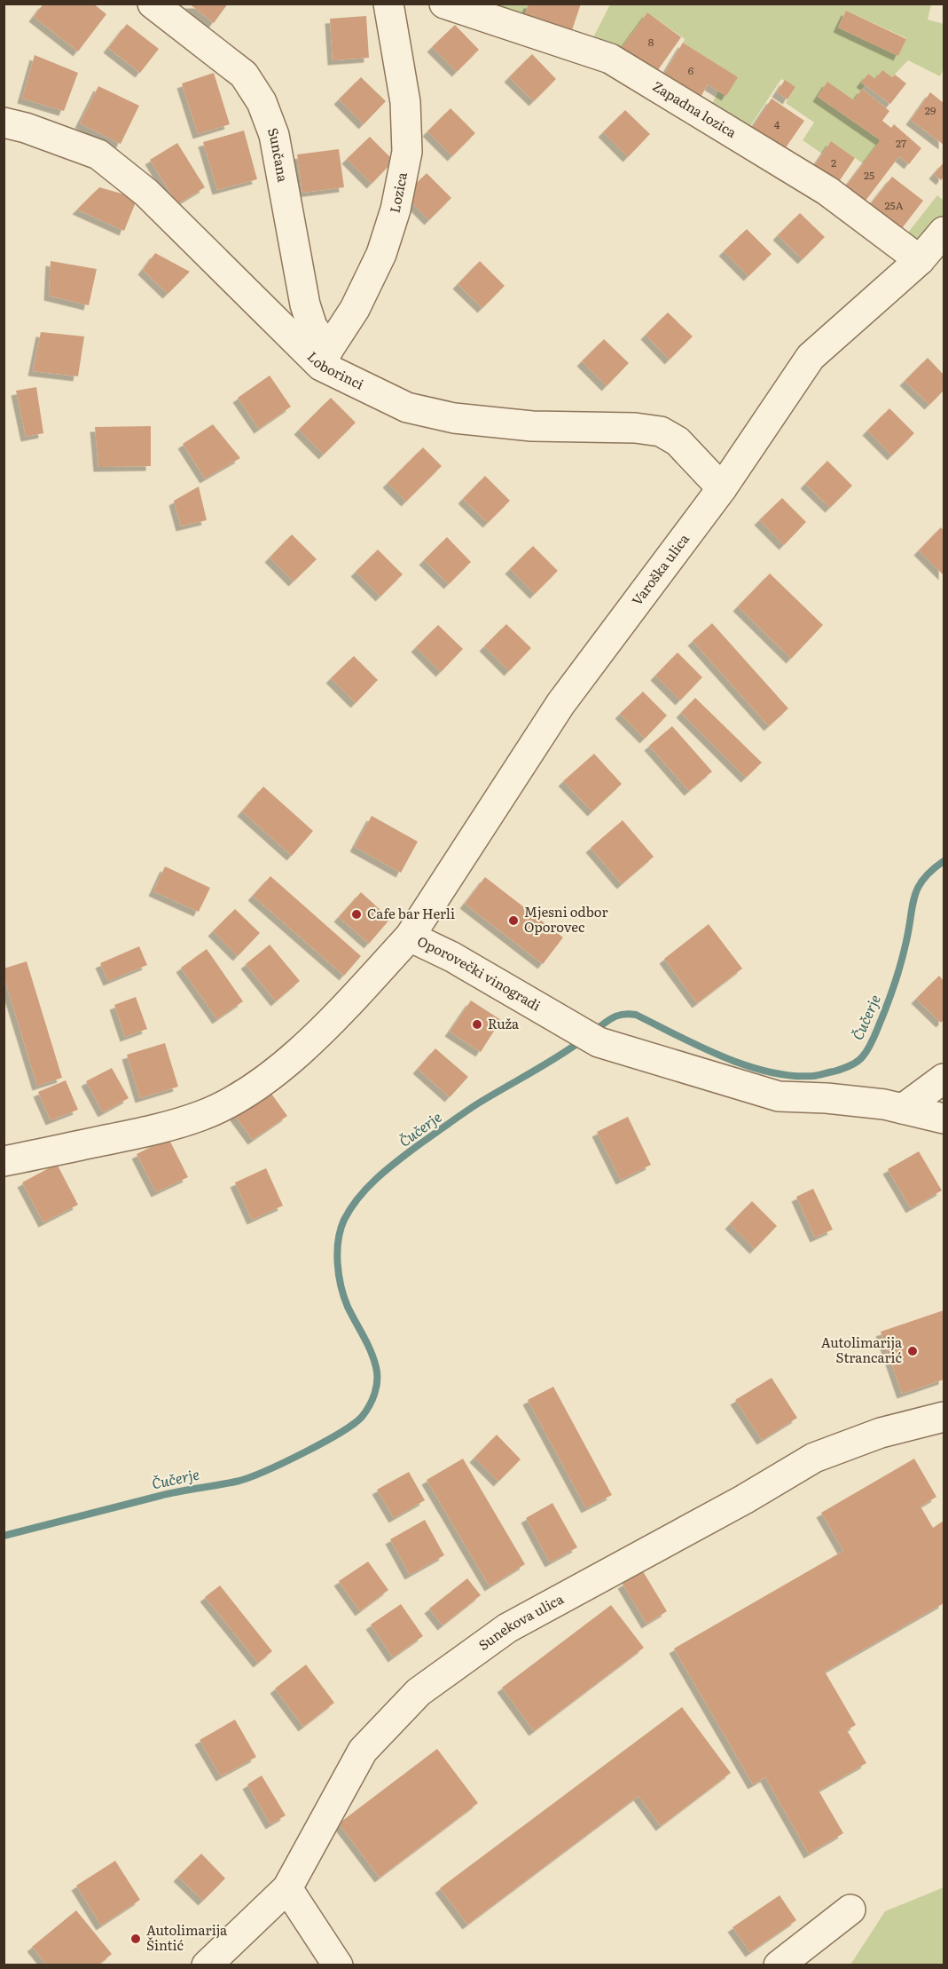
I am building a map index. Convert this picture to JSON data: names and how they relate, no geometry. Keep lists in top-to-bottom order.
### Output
{
  "streets": {
    "street": [
      "Zapadna lozica",
      "Sunčana",
      "Lozica",
      "Loborinci",
      "Varoška ulica",
      "Oporovečki vinogradi",
      "Sunekova ulica"
    ]
  },
  "crossings": [
    ["Zapadna lozica", "Varoška ulica"],
    ["Sunčana", "Lozica"],
    ["Sunčana", "Loborinci"],
    ["Lozica", "Loborinci"],
    ["Loborinci", "Varoška ulica"],
    ["Varoška ulica", "Oporovečki vinogradi"]
  ],
  "water": ["Čučerje"],
  "places": [
    "Cafe bar Herli",
    "Mjesni odbor Oporovec",
    "Ruža",
    "Autolimarija Strancarić",
    "Autolimarija Šintić"
  ],
  "house_numbers": [
    "8",
    "6",
    "29",
    "4",
    "27",
    "2",
    "25",
    "25A"
  ]
}
